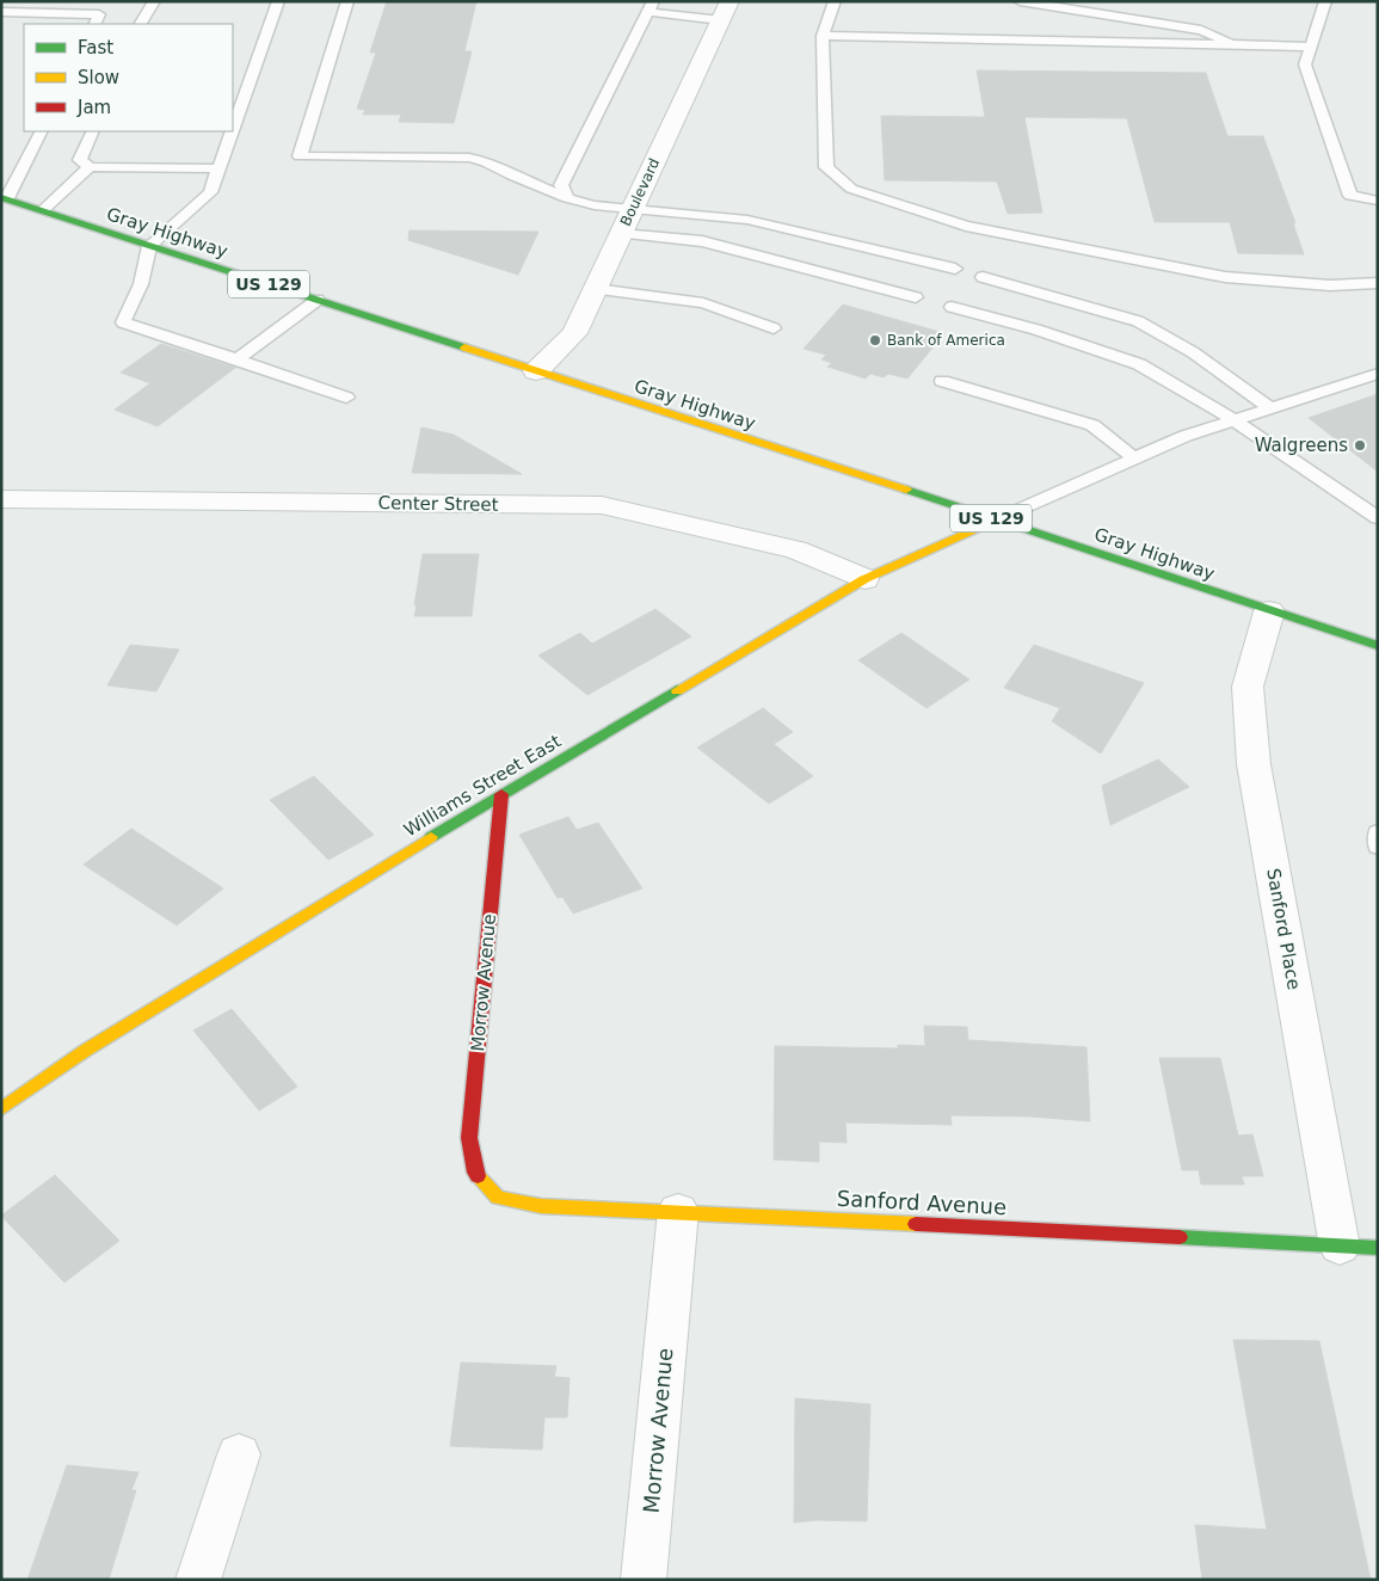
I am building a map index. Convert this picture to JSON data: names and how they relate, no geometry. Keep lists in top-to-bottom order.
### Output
{
  "streets": {
    "main road": [
      "Gray Highway",
      "US 129",
      "Williams Street East",
      "Morrow Avenue",
      "Sanford Avenue"
    ],
    "street": ["Boulevard", "Center Street", "Sanford Place"]
  },
  "crossings": [
    ["Boulevard", "Gray Highway"],
    ["Gray Highway", "Williams Street East"],
    ["Gray Highway", "Sanford Place"],
    ["Center Street", "Williams Street East"],
    ["Williams Street East", "Morrow Avenue"],
    ["Sanford Place", "Sanford Avenue"],
    ["Morrow Avenue", "Sanford Avenue"]
  ],
  "places": ["Bank of America", "Walgreens"],
  "legend": ["Fast", "Slow", "Jam"]
}
